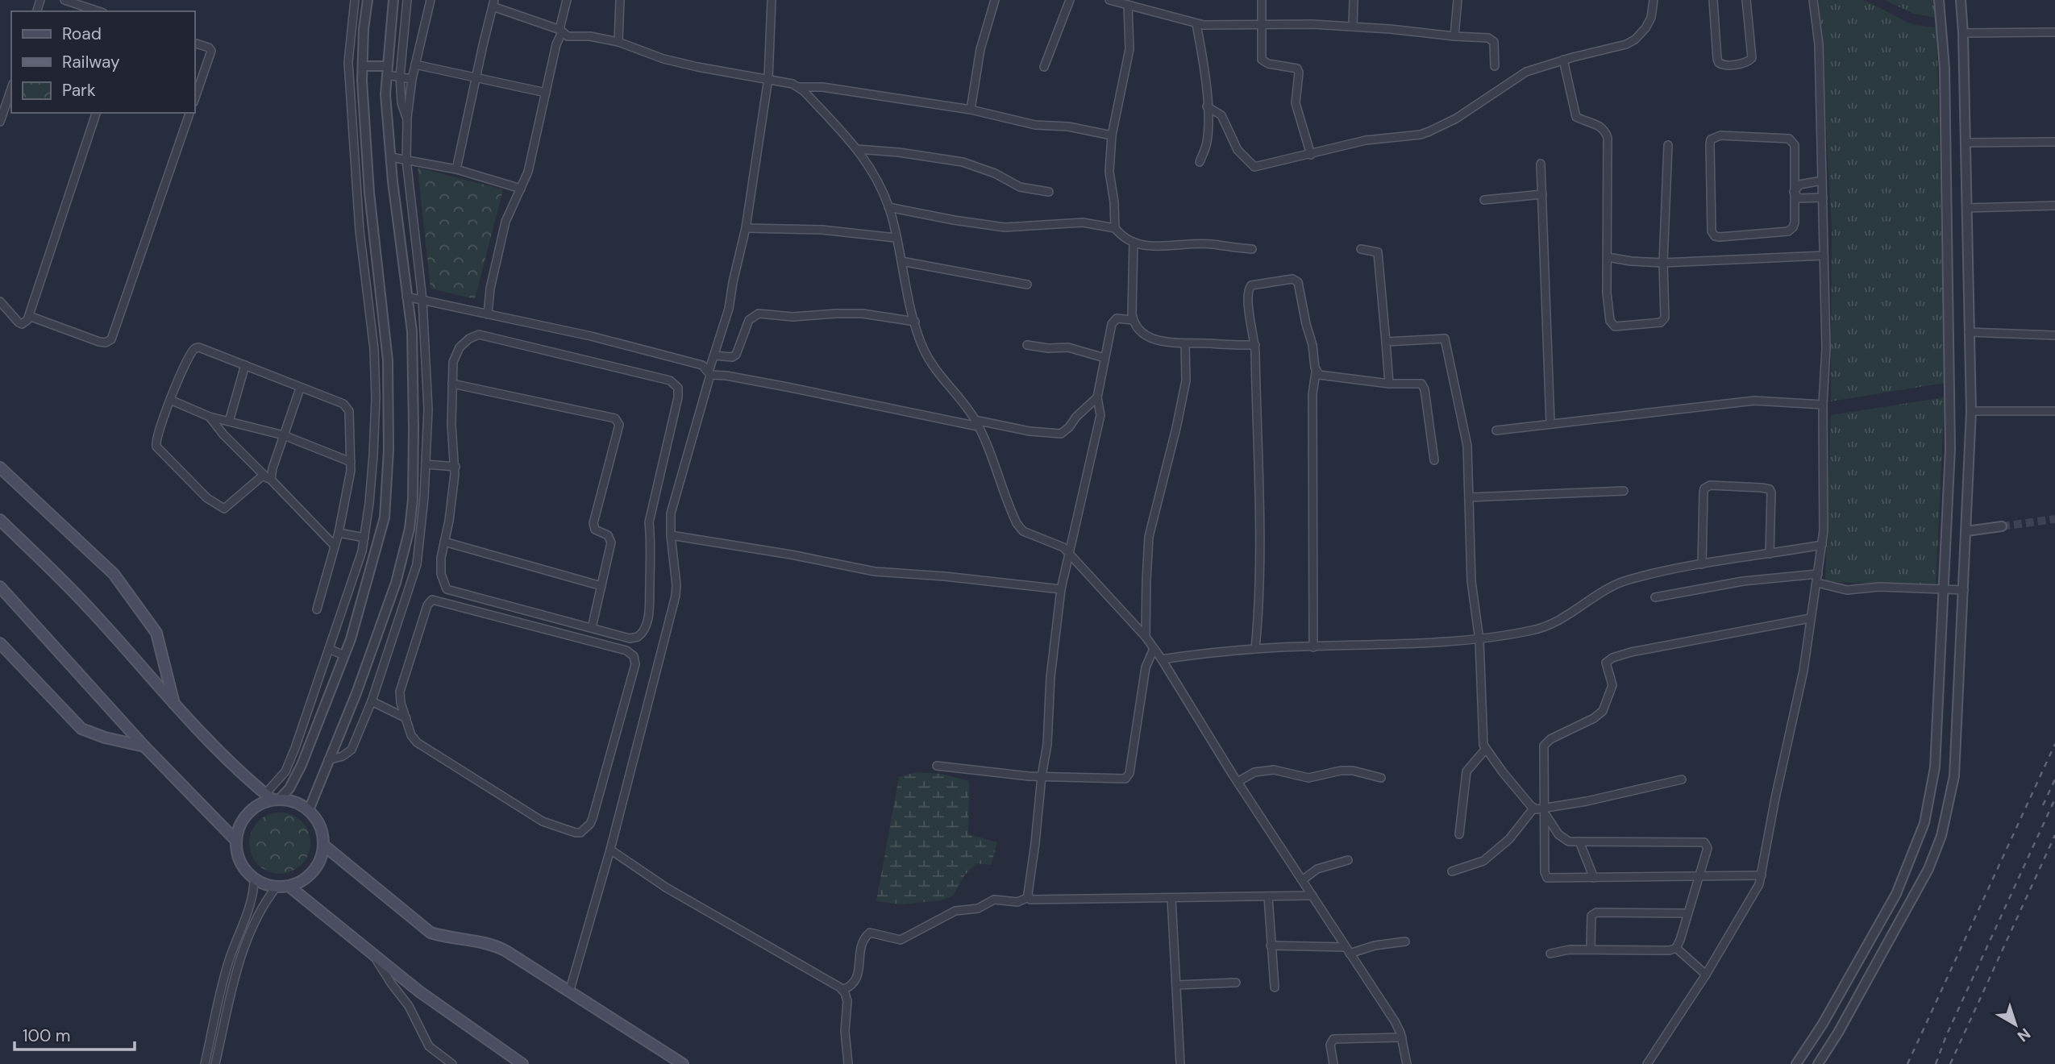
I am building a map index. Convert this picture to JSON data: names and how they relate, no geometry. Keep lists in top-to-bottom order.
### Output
{
  "legend": ["Road", "Railway", "Park"],
  "scale_bar": "100 m",
  "north": "bottom right"
}
